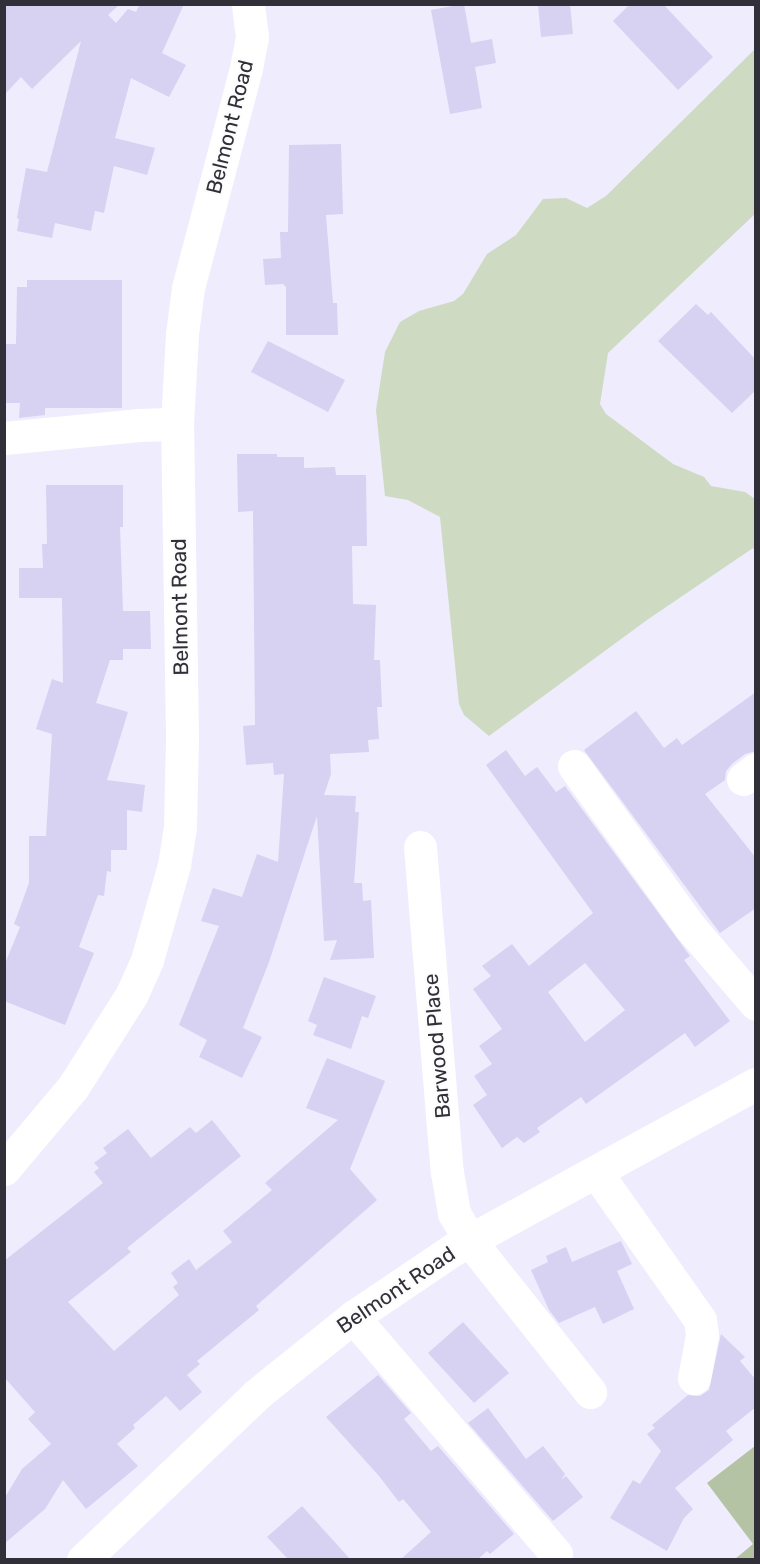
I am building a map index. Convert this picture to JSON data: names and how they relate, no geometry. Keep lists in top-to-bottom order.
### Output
{
  "streets": {
    "street": ["Belmont Road", "Barwood Place"]
  },
  "crossings": [
    ["Belmont Road", "Barwood Place"]
  ]
}
